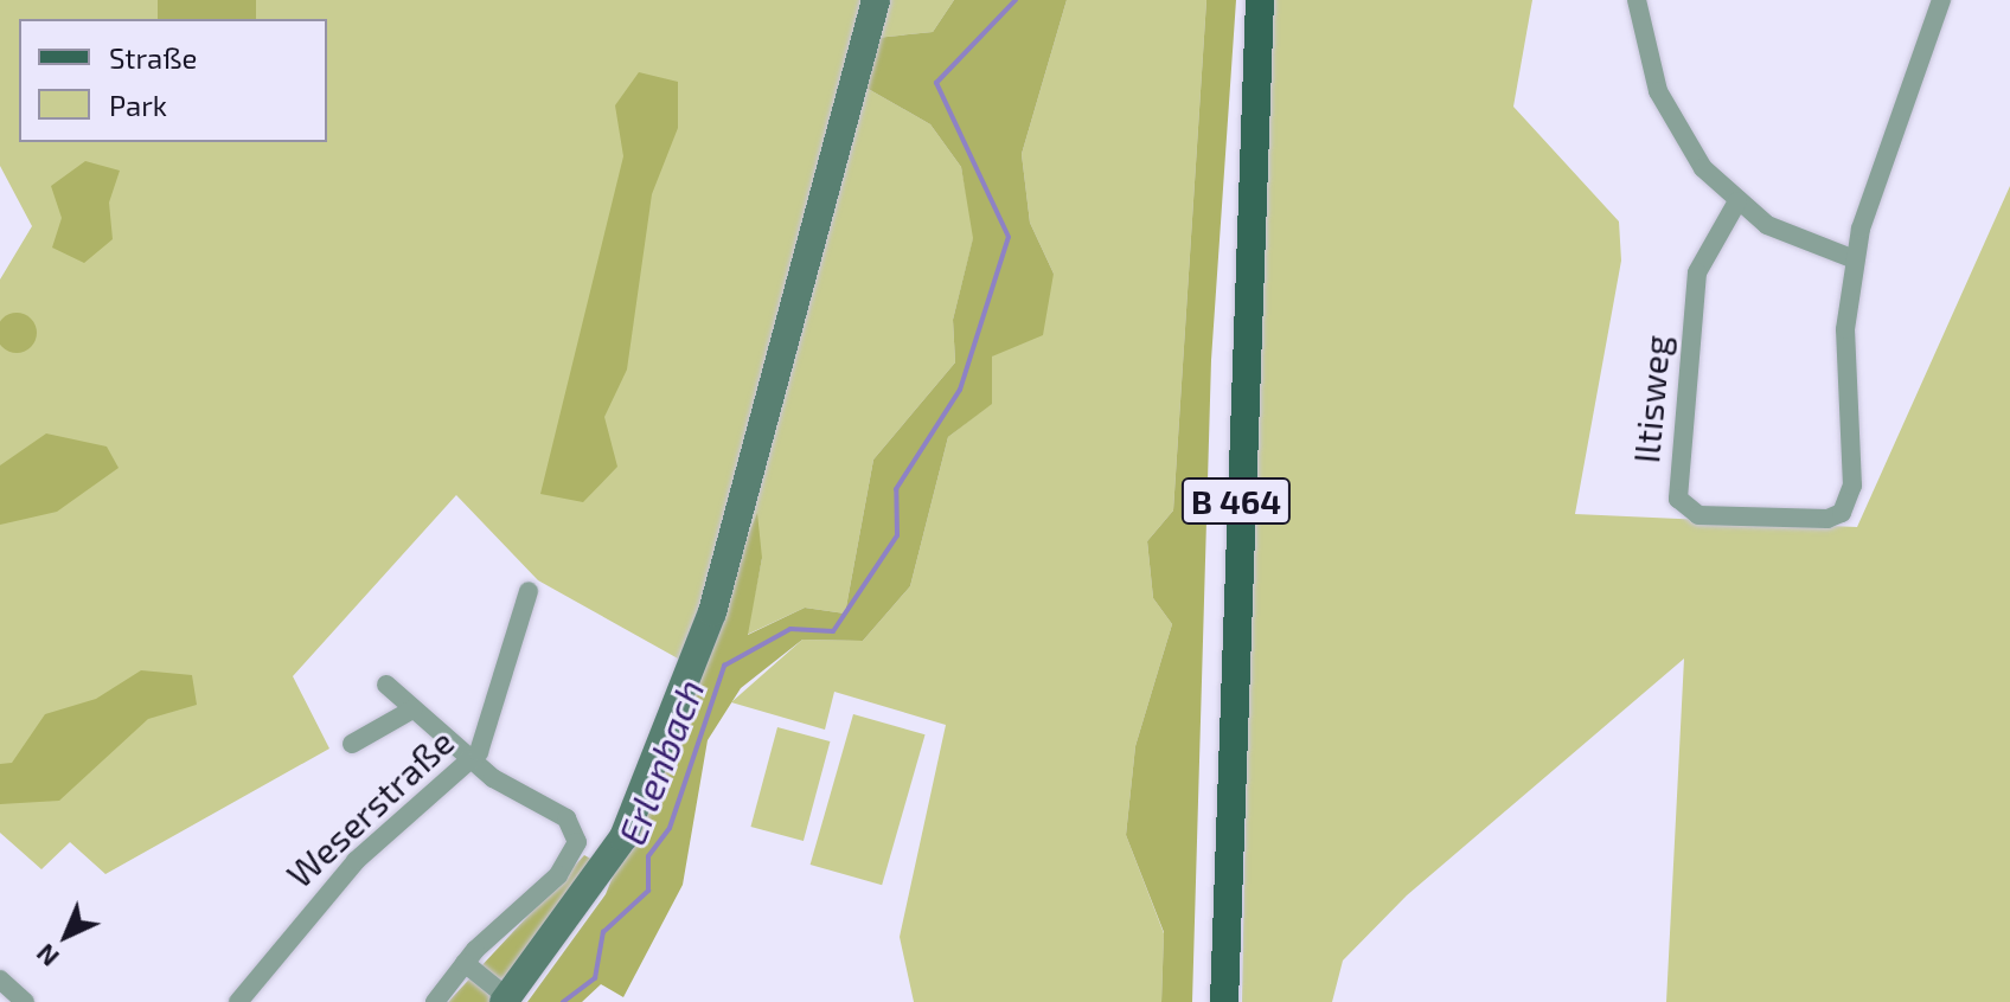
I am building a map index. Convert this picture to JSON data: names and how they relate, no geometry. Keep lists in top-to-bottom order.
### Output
{
  "streets": {
    "main road": ["B 464"],
    "street": ["Iltisweg", "Weserstraße"]
  },
  "water": ["Erlenbach"],
  "legend": ["Straße", "Park"],
  "north": "bottom left"
}
